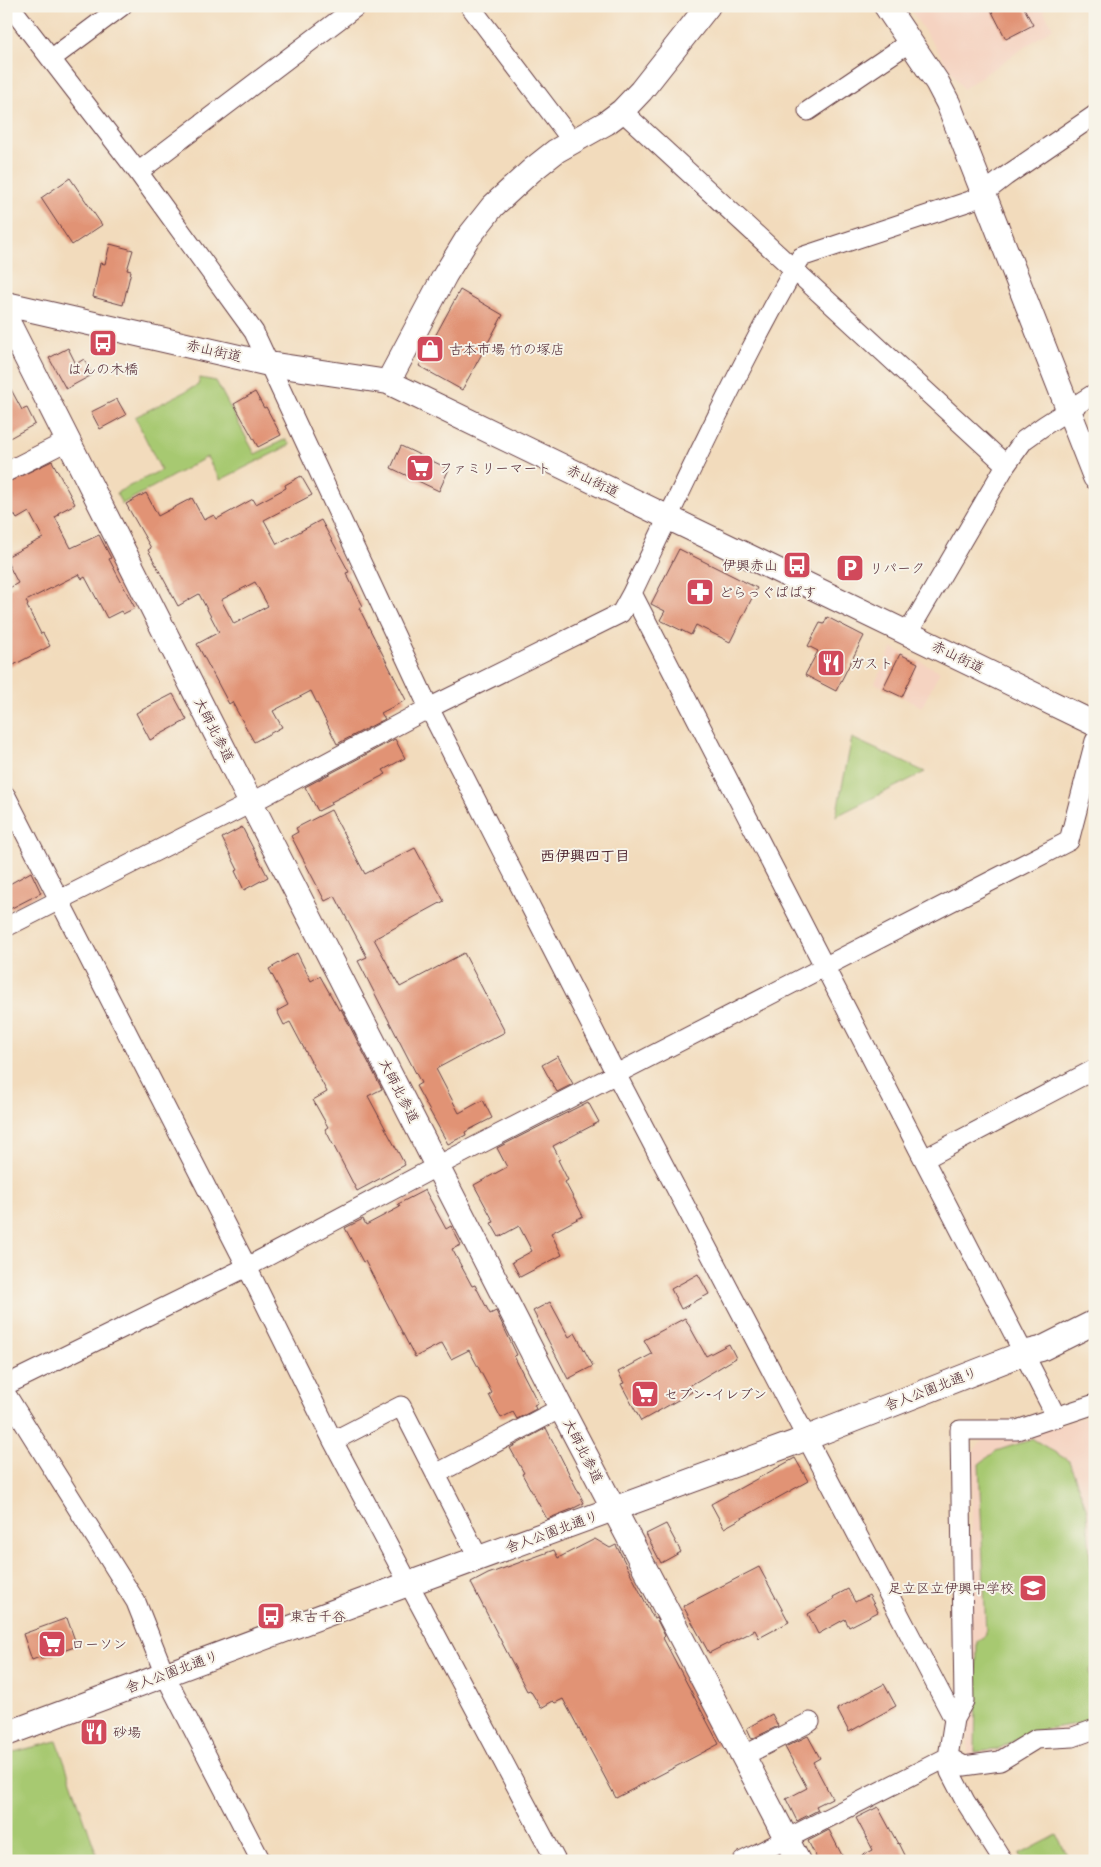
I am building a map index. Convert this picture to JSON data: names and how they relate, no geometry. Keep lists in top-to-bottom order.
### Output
{
  "streets": {
    "street": ["赤山街道", "大師北参道", "舎人公園北通り"]
  },
  "crossings": [
    ["大師北参道", "舎人公園北通り"]
  ],
  "districts": ["西伊興四丁目"],
  "places": {
    "bus stop": ["はんの木橋", "伊興赤山", "東古千谷"],
    "shop": ["古本市場 竹の塚店"],
    "supermarket": ["ファミリーマート", "セブン-イレブン", "ローソン"],
    "parking": ["リパーク"],
    "pharmacy": ["どらっぐぱぱす"],
    "restaurant": ["ガスト", "砂場"],
    "school or university": ["足立区立伊興中学校"]
  }
}
